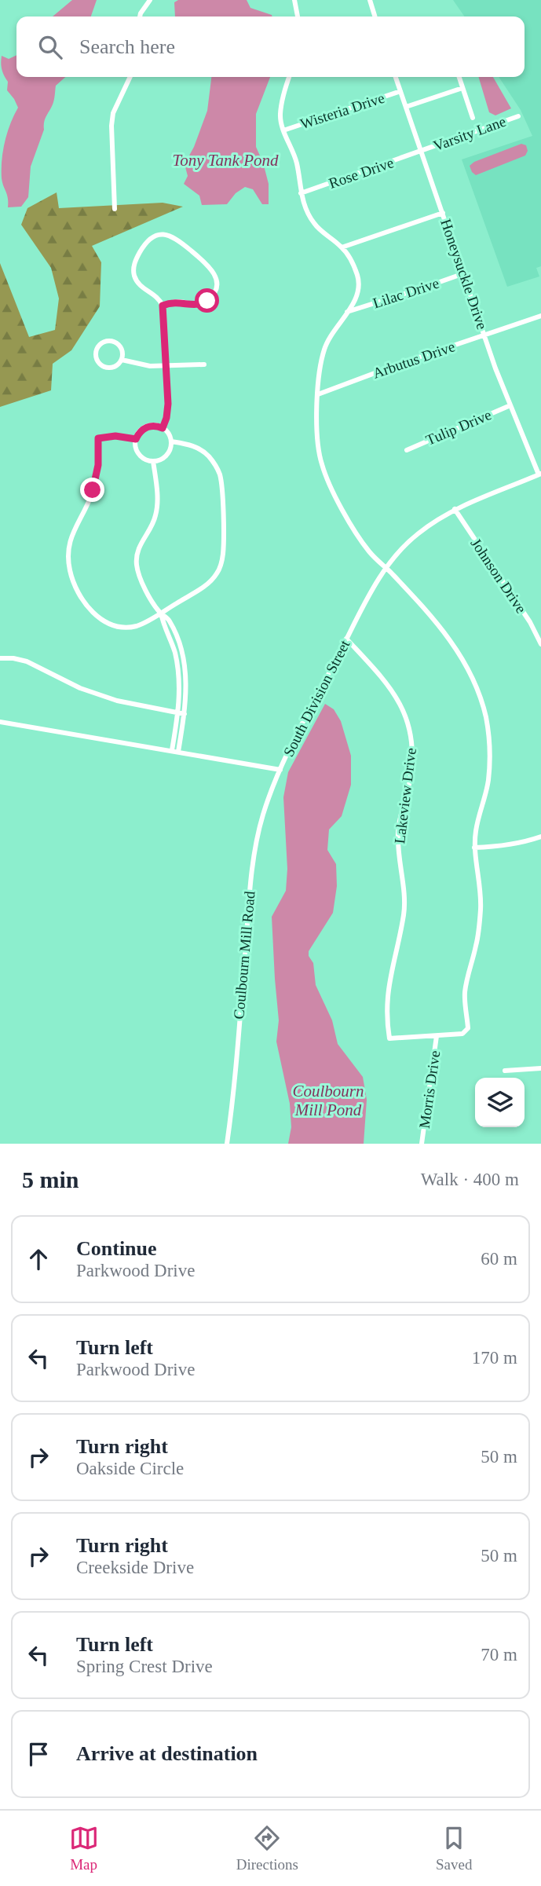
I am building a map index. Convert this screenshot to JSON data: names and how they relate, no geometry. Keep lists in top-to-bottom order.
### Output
{
  "streets": {
    "street": [
      "Wisteria Drive",
      "Varsity Lane",
      "Rose Drive",
      "Honeysuckle Drive",
      "Lilac Drive",
      "Arbutus Drive",
      "Tulip Drive",
      "Johnson Drive",
      "South Division Street",
      "Lakeview Drive",
      "Coulbourn Mill Road",
      "Morris Drive"
    ]
  },
  "crossings": [
    ["Wisteria Drive", "Honeysuckle Drive"],
    ["Varsity Lane", "Rose Drive"],
    ["Varsity Lane", "Honeysuckle Drive"],
    ["Rose Drive", "Honeysuckle Drive"],
    ["Honeysuckle Drive", "Lilac Drive"],
    ["Honeysuckle Drive", "Arbutus Drive"],
    ["Honeysuckle Drive", "Tulip Drive"],
    ["Honeysuckle Drive", "South Division Street"],
    ["Johnson Drive", "South Division Street"],
    ["South Division Street", "Lakeview Drive"],
    ["South Division Street", "Coulbourn Mill Road"],
    ["Lakeview Drive", "Morris Drive"]
  ],
  "water": ["Tony Tank Pond", "Coulbourn Mill Pond"],
  "page": {
    "search": "Search here",
    "heading": ["5 min", "Walk · 400 m"],
    "list": [
      ["Continue", "Parkwood Drive", "60 m"],
      ["Turn left", "Parkwood Drive", "170 m"],
      ["Turn right", "Oakside Circle", "50 m"],
      ["Turn right", "Creekside Drive", "50 m"],
      ["Turn left", "Spring Crest Drive", "70 m"],
      "Arrive at destination"
    ],
    "nav": ["Map", "Directions", "Saved"]
  }
}
